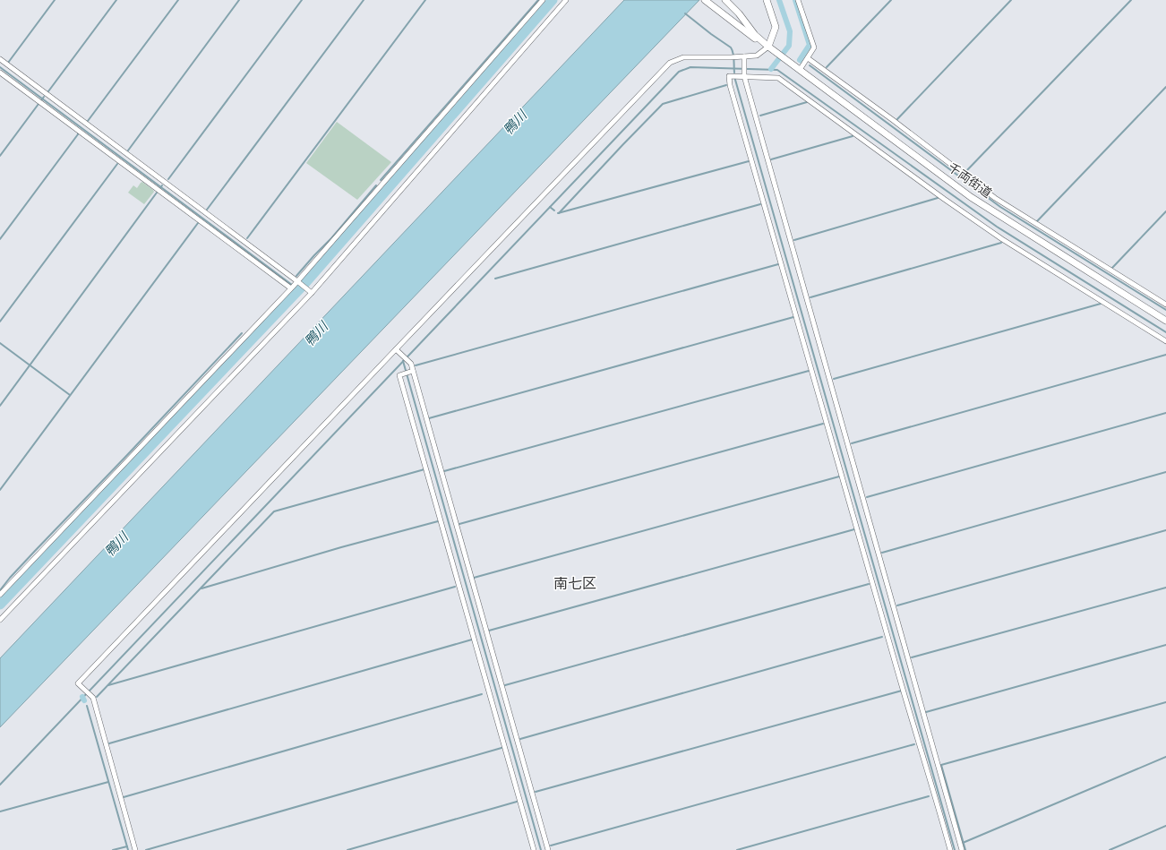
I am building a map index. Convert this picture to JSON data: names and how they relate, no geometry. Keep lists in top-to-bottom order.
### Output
{
  "streets": {
    "street": ["千両街道"]
  },
  "districts": ["南七区"],
  "water": ["鴨川"]
}
